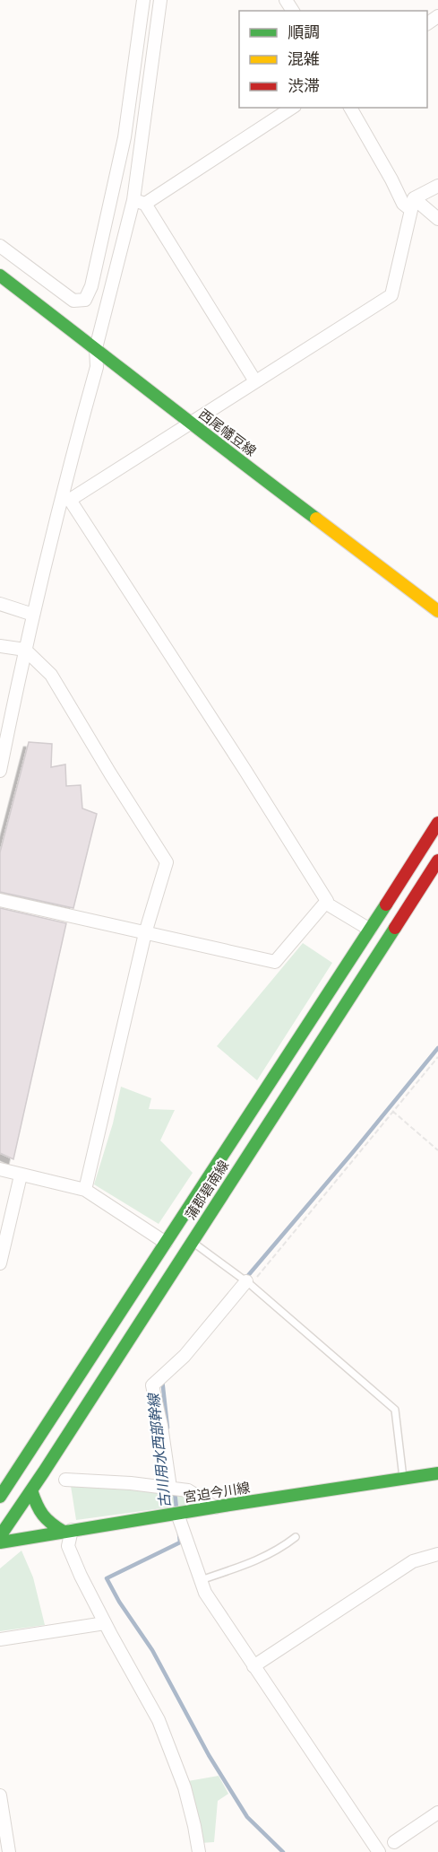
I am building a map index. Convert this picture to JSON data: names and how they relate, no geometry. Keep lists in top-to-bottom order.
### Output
{
  "streets": {
    "main road": ["西尾幡豆線", "蒲郡碧南線", "宮迫今川線"]
  },
  "water": ["古川用水西部幹線"],
  "legend": ["順調", "混雑", "渋滞"]
}
